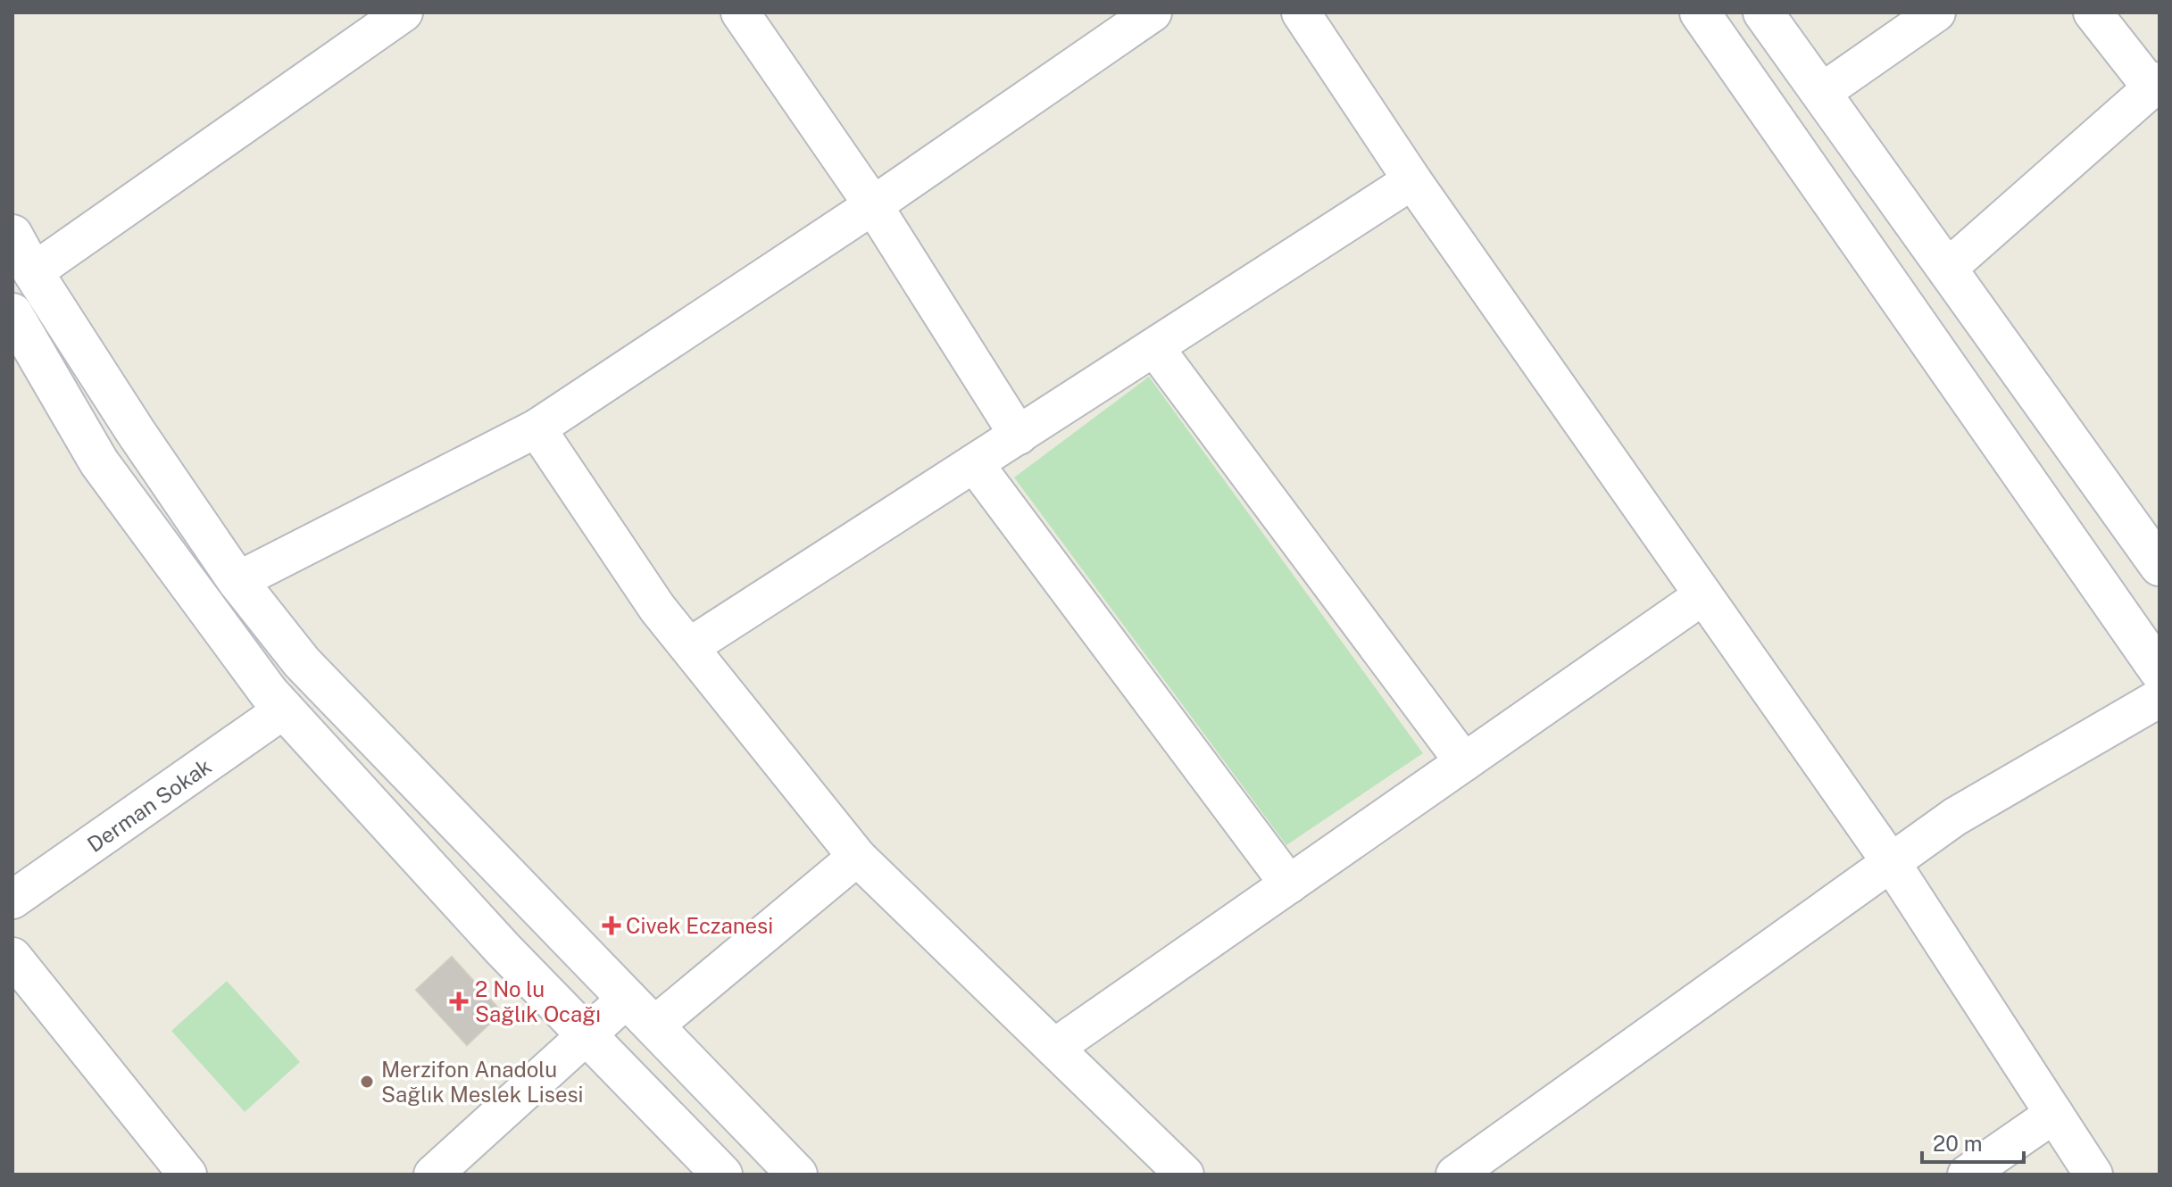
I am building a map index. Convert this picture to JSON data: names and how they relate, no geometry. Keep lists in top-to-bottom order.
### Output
{
  "streets": {
    "street": ["Derman Sokak"]
  },
  "places": {
    "health": ["Civek Eczanesi", "2 No lu Sağlık Ocağı"],
    "other": ["Merzifon Anadolu Sağlık Meslek Lisesi"]
  },
  "scale_bar": "20 m"
}
